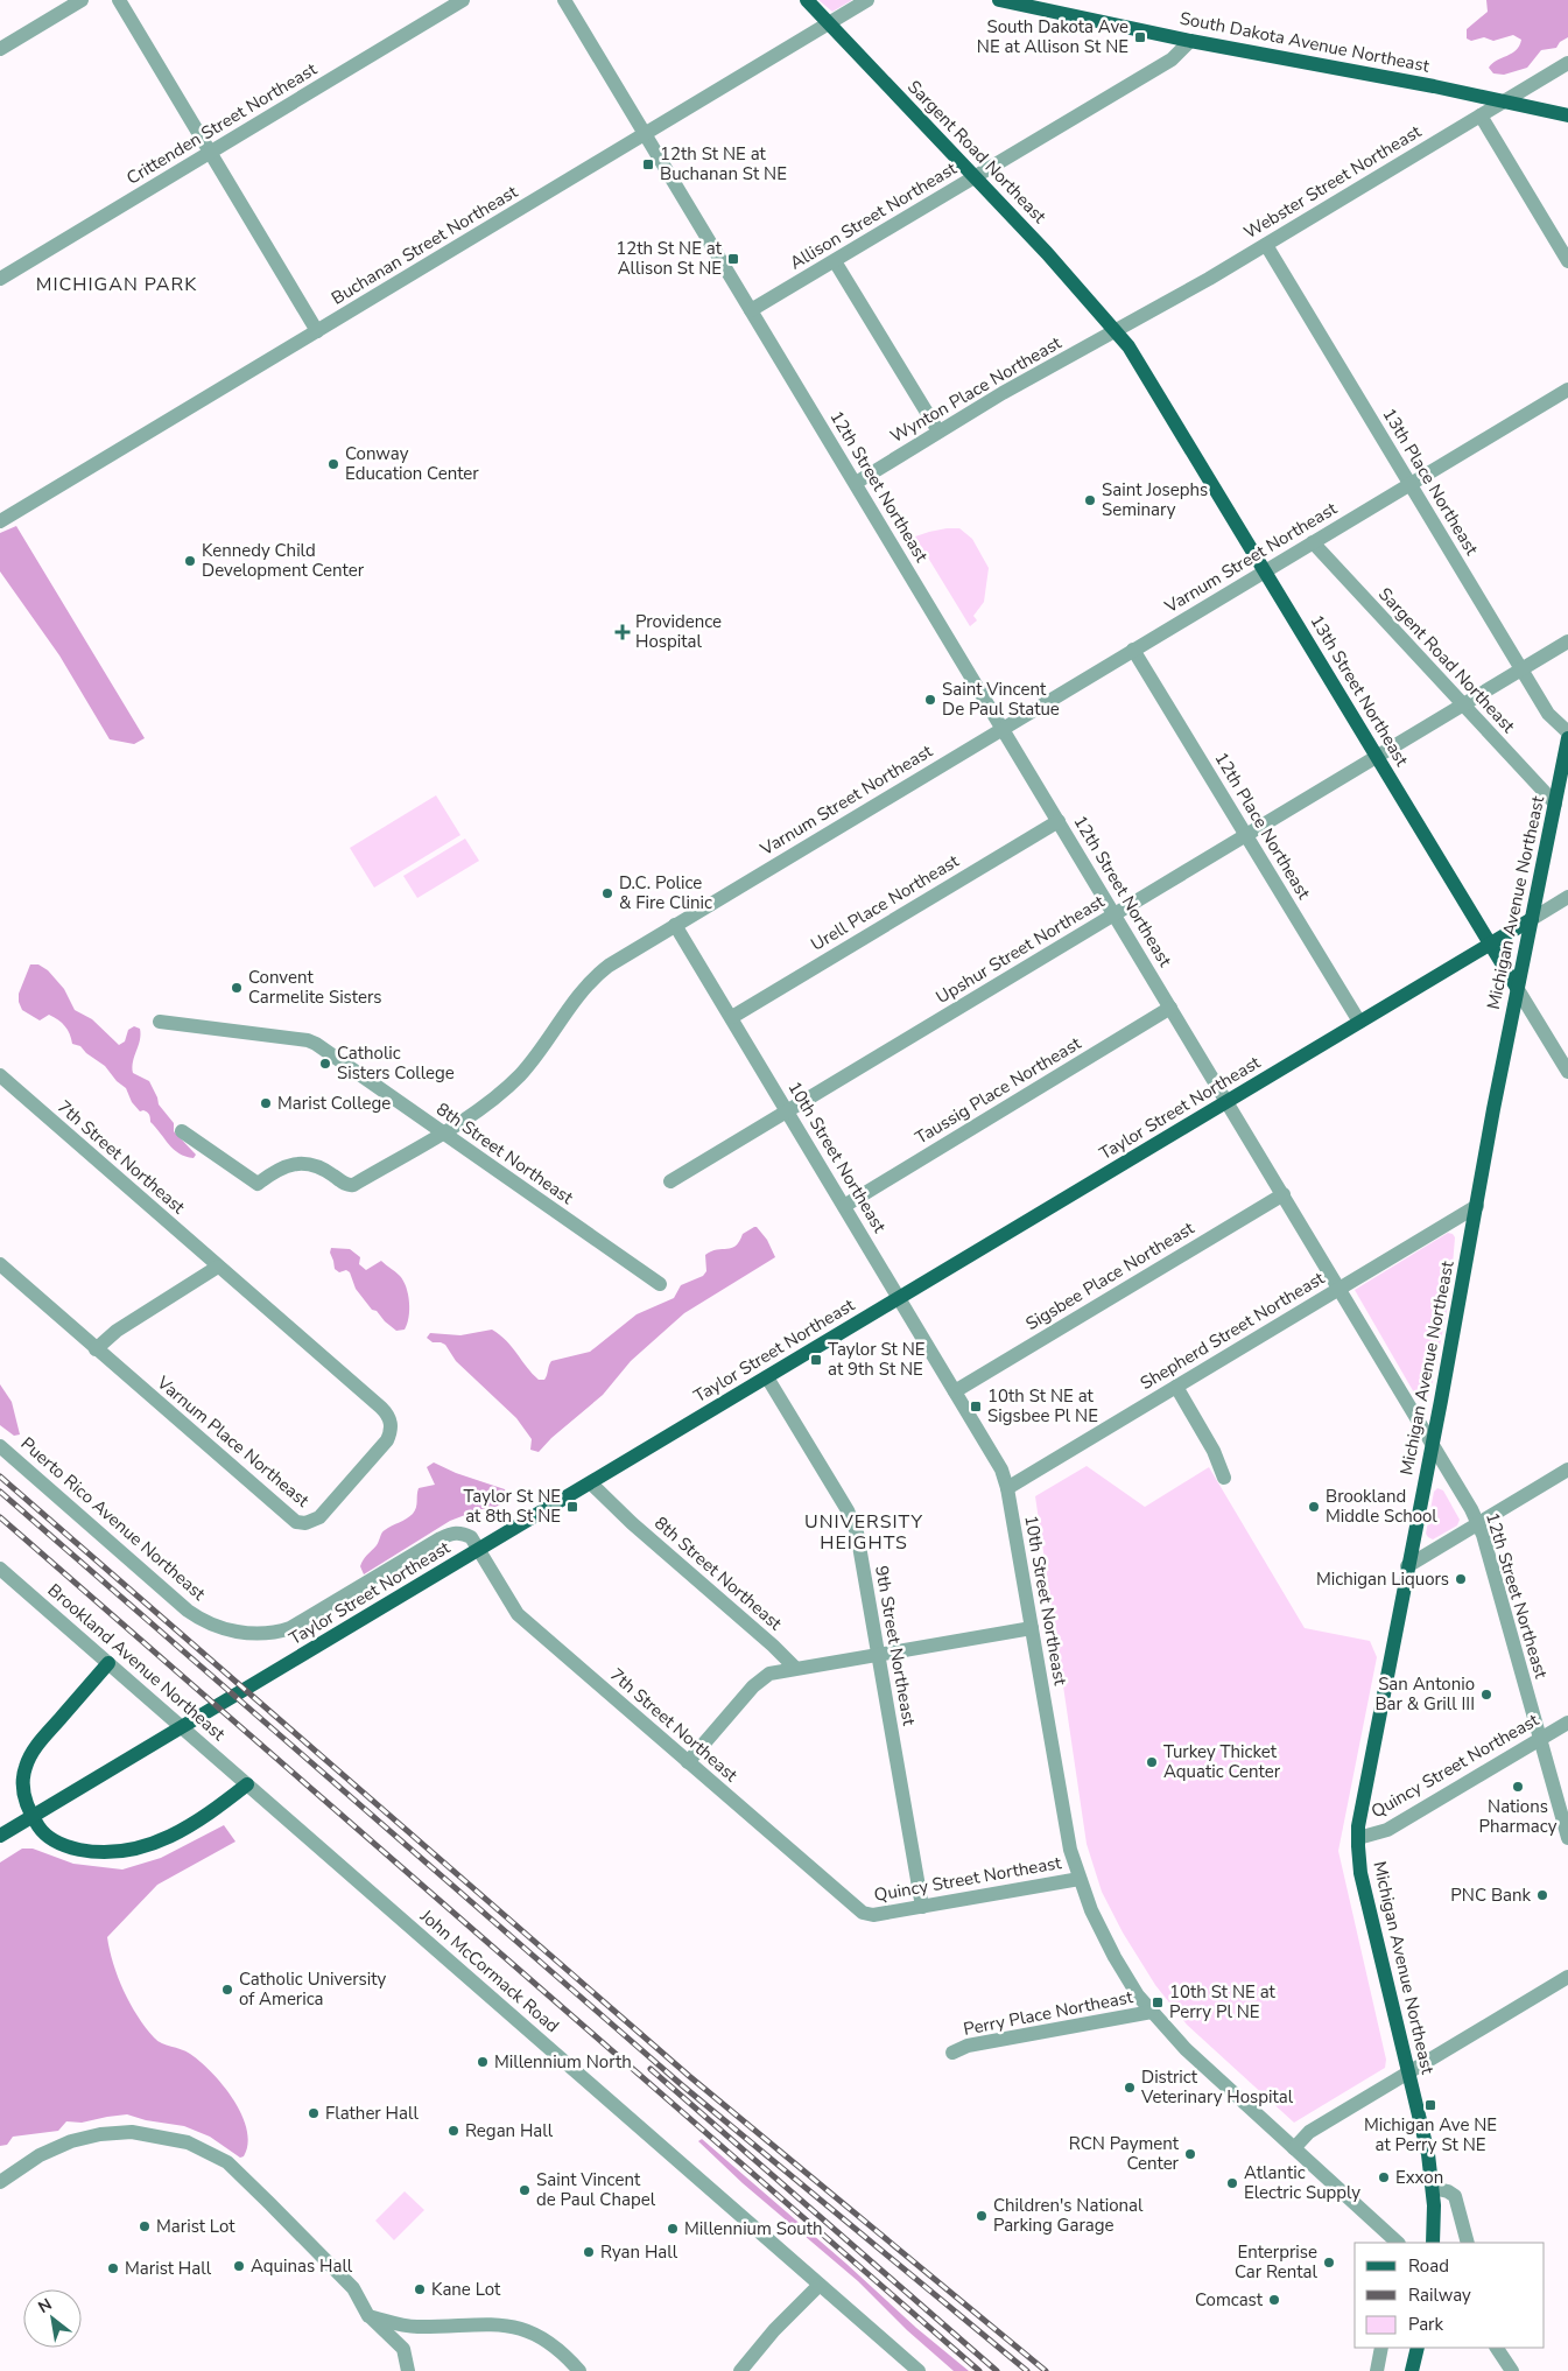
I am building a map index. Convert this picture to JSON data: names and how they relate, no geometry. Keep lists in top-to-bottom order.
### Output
{
  "streets": {
    "main road": [
      "South Dakota Avenue Northeast",
      "Sargent Road Northeast",
      "13th Street Northeast",
      "Michigan Avenue Northeast",
      "Taylor Street Northeast"
    ],
    "street": [
      "Crittenden Street Northeast",
      "Webster Street Northeast",
      "Allison Street Northeast",
      "Buchanan Street Northeast",
      "Wynton Place Northeast",
      "13th Place Northeast",
      "12th Street Northeast",
      "Varnum Street Northeast",
      "12th Place Northeast",
      "Urell Place Northeast",
      "Upshur Street Northeast",
      "Taussig Place Northeast",
      "8th Street Northeast",
      "7th Street Northeast",
      "10th Street Northeast",
      "Sigsbee Place Northeast",
      "Shepherd Street Northeast",
      "Varnum Place Northeast",
      "Puerto Rico Avenue Northeast",
      "9th Street Northeast",
      "Brookland Avenue Northeast",
      "Quincy Street Northeast",
      "John McCormack Road",
      "Perry Place Northeast"
    ]
  },
  "crossings": [
    ["South Dakota Avenue Northeast", "Webster Street Northeast"],
    ["South Dakota Avenue Northeast", "Allison Street Northeast"],
    ["Sargent Road Northeast", "Webster Street Northeast"],
    ["Sargent Road Northeast", "Allison Street Northeast"],
    ["Sargent Road Northeast", "Buchanan Street Northeast"],
    ["Sargent Road Northeast", "Wynton Place Northeast"],
    ["Sargent Road Northeast", "Varnum Street Northeast"],
    ["Sargent Road Northeast", "13th Street Northeast"],
    ["Sargent Road Northeast", "Michigan Avenue Northeast"],
    ["Sargent Road Northeast", "Upshur Street Northeast"],
    ["Webster Street Northeast", "Wynton Place Northeast"],
    ["Webster Street Northeast", "13th Place Northeast"],
    ["Webster Street Northeast", "13th Street Northeast"],
    ["Allison Street Northeast", "12th Street Northeast"],
    ["Buchanan Street Northeast", "12th Street Northeast"],
    ["Wynton Place Northeast", "12th Street Northeast"],
    ["Wynton Place Northeast", "13th Street Northeast"],
    ["13th Place Northeast", "Varnum Street Northeast"],
    ["13th Place Northeast", "Upshur Street Northeast"],
    ["12th Street Northeast", "Varnum Street Northeast"],
    ["12th Street Northeast", "Urell Place Northeast"],
    ["12th Street Northeast", "Michigan Avenue Northeast"],
    ["12th Street Northeast", "Upshur Street Northeast"],
    ["12th Street Northeast", "Taussig Place Northeast"],
    ["12th Street Northeast", "Taylor Street Northeast"],
    ["12th Street Northeast", "Sigsbee Place Northeast"],
    ["12th Street Northeast", "Shepherd Street Northeast"],
    ["12th Street Northeast", "Quincy Street Northeast"],
    ["Varnum Street Northeast", "13th Street Northeast"],
    ["Varnum Street Northeast", "12th Place Northeast"],
    ["Varnum Street Northeast", "8th Street Northeast"],
    ["Varnum Street Northeast", "10th Street Northeast"],
    ["13th Street Northeast", "Michigan Avenue Northeast"],
    ["13th Street Northeast", "Upshur Street Northeast"],
    ["13th Street Northeast", "Taylor Street Northeast"],
    ["12th Place Northeast", "Upshur Street Northeast"],
    ["12th Place Northeast", "Taylor Street Northeast"],
    ["Urell Place Northeast", "10th Street Northeast"],
    ["Michigan Avenue Northeast", "Taylor Street Northeast"],
    ["Michigan Avenue Northeast", "Shepherd Street Northeast"],
    ["Michigan Avenue Northeast", "Quincy Street Northeast"],
    ["Upshur Street Northeast", "10th Street Northeast"],
    ["Taussig Place Northeast", "10th Street Northeast"],
    ["Taylor Street Northeast", "8th Street Northeast"],
    ["Taylor Street Northeast", "7th Street Northeast"],
    ["Taylor Street Northeast", "10th Street Northeast"],
    ["Taylor Street Northeast", "Puerto Rico Avenue Northeast"],
    ["Taylor Street Northeast", "9th Street Northeast"],
    ["7th Street Northeast", "Varnum Place Northeast"],
    ["7th Street Northeast", "Puerto Rico Avenue Northeast"],
    ["7th Street Northeast", "Quincy Street Northeast"],
    ["10th Street Northeast", "Sigsbee Place Northeast"],
    ["10th Street Northeast", "Shepherd Street Northeast"],
    ["10th Street Northeast", "Quincy Street Northeast"],
    ["10th Street Northeast", "Perry Place Northeast"],
    ["9th Street Northeast", "Quincy Street Northeast"],
    ["Brookland Avenue Northeast", "John McCormack Road"]
  ],
  "districts": ["MICHIGAN PARK", "UNIVERSITY HEIGHTS"],
  "places": {
    "transit": [
      "South Dakota Ave NE at Allison St NE",
      "12th St NE at Buchanan St NE",
      "12th St NE at Allison St NE",
      "Taylor St NE at 9th St NE",
      "10th St NE at Sigsbee Pl NE",
      "Taylor St NE at 8th St NE",
      "10th St NE at Perry Pl NE",
      "Michigan Ave NE at Perry St NE"
    ],
    "other": [
      "Conway Education Center",
      "Saint Josephs Seminary",
      "Kennedy Child Development Center",
      "Saint Vincent De Paul Statue",
      "D.C. Police & Fire Clinic",
      "Convent Carmelite Sisters",
      "Catholic Sisters College",
      "Marist College",
      "Brookland Middle School",
      "Michigan Liquors",
      "San Antonio Bar & Grill III",
      "Turkey Thicket Aquatic Center",
      "Nations Pharmacy",
      "PNC Bank",
      "Catholic University of America",
      "Millennium North",
      "District Veterinary Hospital",
      "Flather Hall",
      "Regan Hall",
      "RCN Payment Center",
      "Exxon",
      "Atlantic Electric Supply",
      "Saint Vincent de Paul Chapel",
      "Children's National Parking Garage",
      "Marist Lot",
      "Millennium South",
      "Ryan Hall",
      "Enterprise Car Rental",
      "Aquinas Hall",
      "Marist Hall",
      "Kane Lot",
      "Comcast"
    ],
    "health": ["Providence Hospital"]
  },
  "legend": ["Road", "Railway", "Park"],
  "north": "top left"
}
